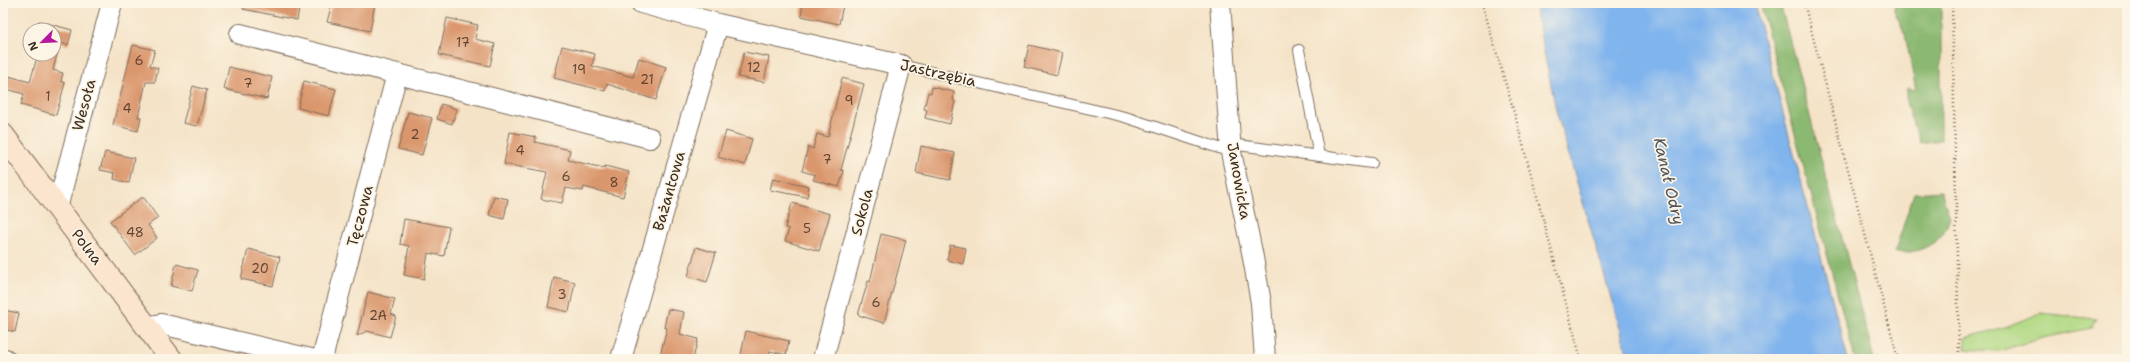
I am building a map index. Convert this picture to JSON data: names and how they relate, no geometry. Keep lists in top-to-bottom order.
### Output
{
  "streets": {
    "street": [
      "Jastrzębia",
      "Wesoła",
      "Janowicka",
      "Bażantowa",
      "Sokola",
      "Tęczowa",
      "Polna"
    ]
  },
  "crossings": [
    ["Jastrzębia", "Janowicka"],
    ["Jastrzębia", "Bażantowa"],
    ["Jastrzębia", "Sokola"],
    ["Wesoła", "Polna"]
  ],
  "water": ["Kanał Odry"],
  "house_numbers": [
    "17",
    "6",
    "12",
    "19",
    "21",
    "7",
    "1",
    "9",
    "4",
    "2",
    "4",
    "7",
    "6",
    "8",
    "5",
    "48",
    "20",
    "3",
    "6",
    "2A"
  ],
  "north": "bottom left"
}
